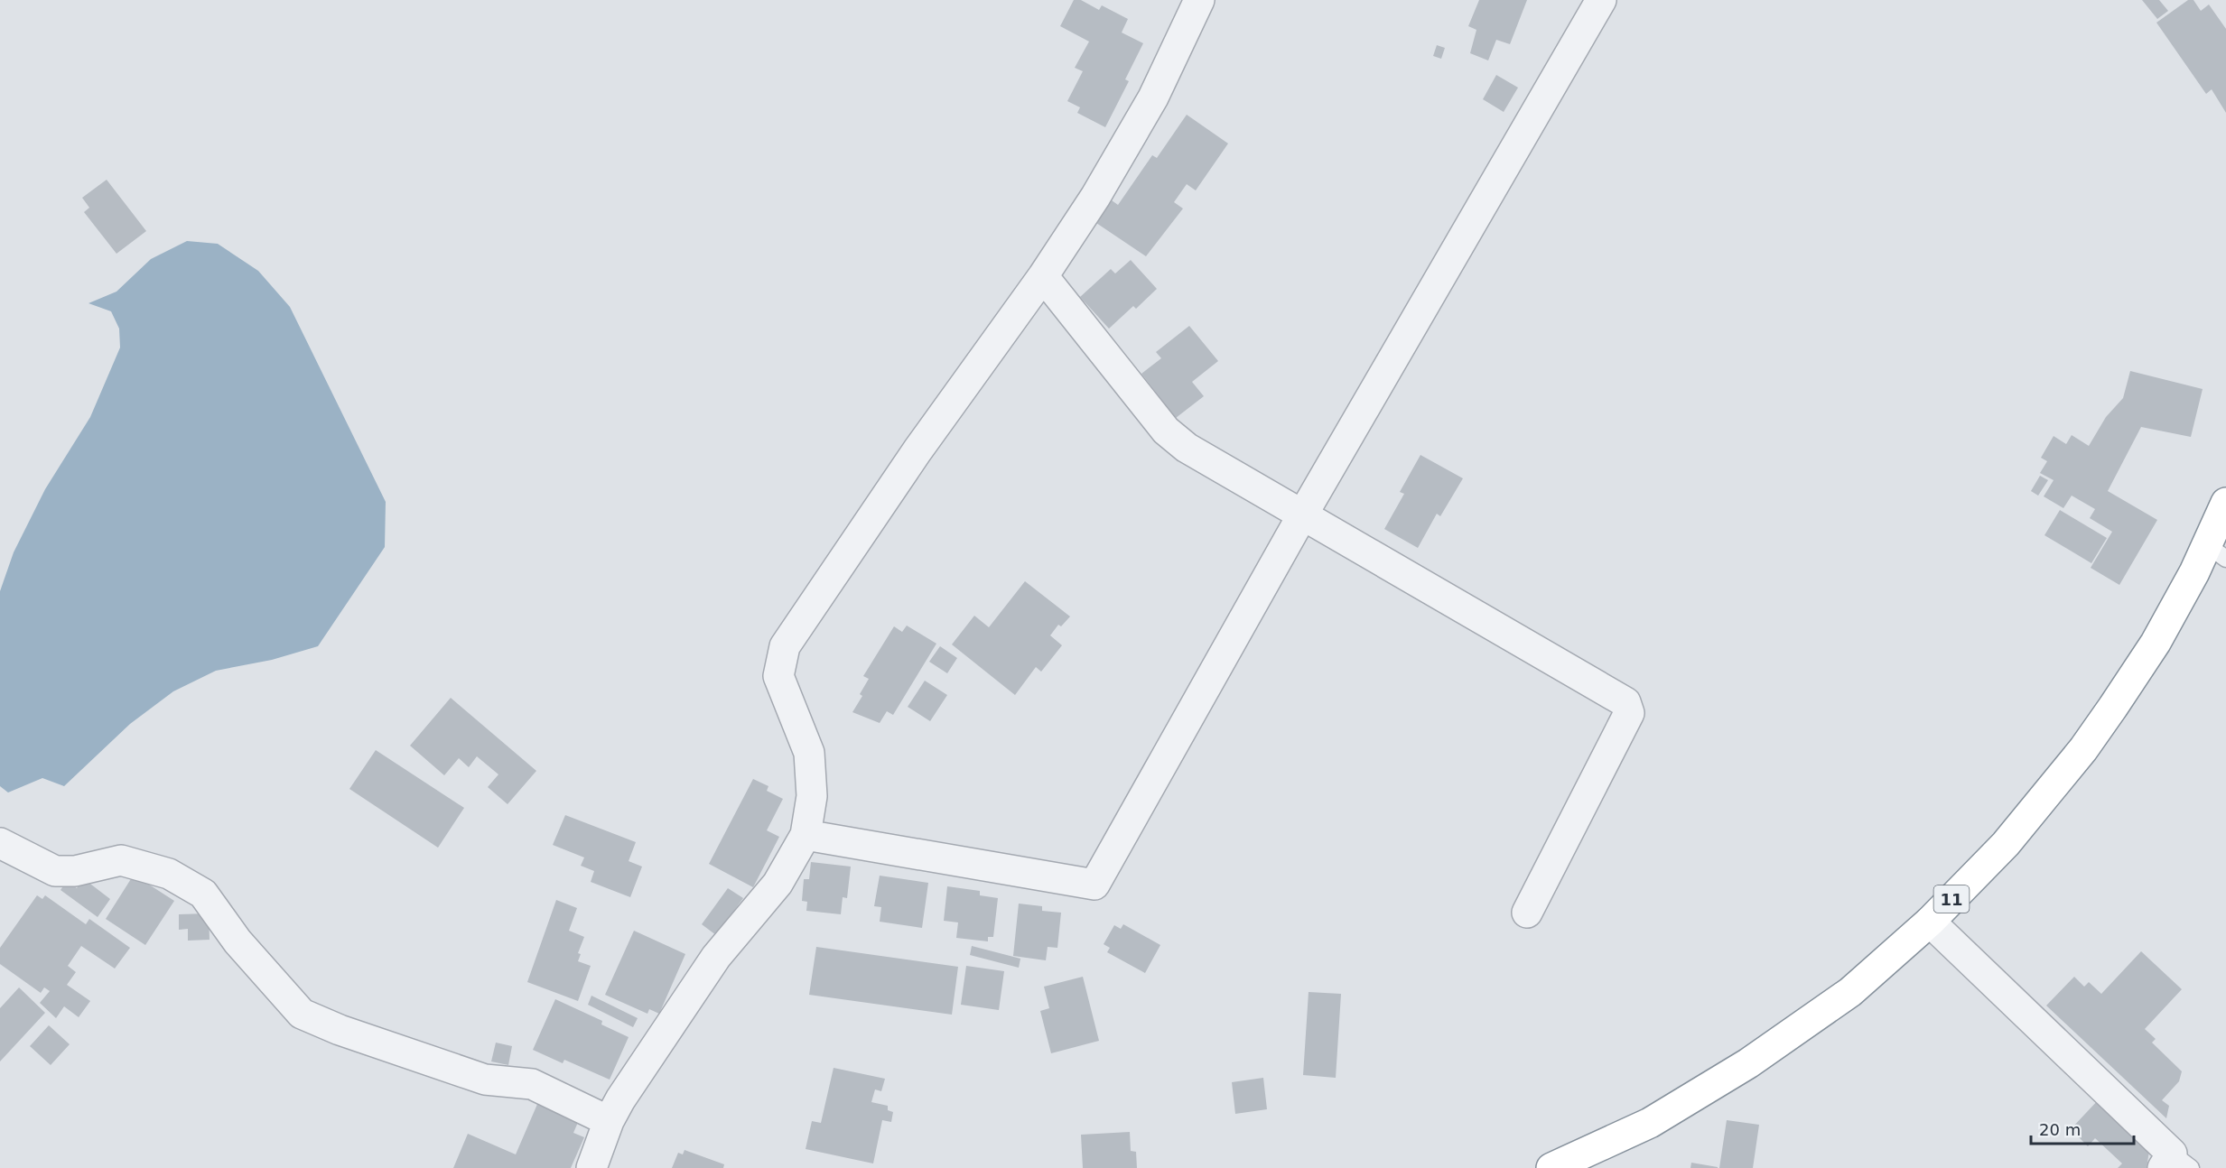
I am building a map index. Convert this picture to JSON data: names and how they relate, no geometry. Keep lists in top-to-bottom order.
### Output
{
  "streets": {
    "highway": ["11"]
  },
  "scale_bar": "20 m"
}
